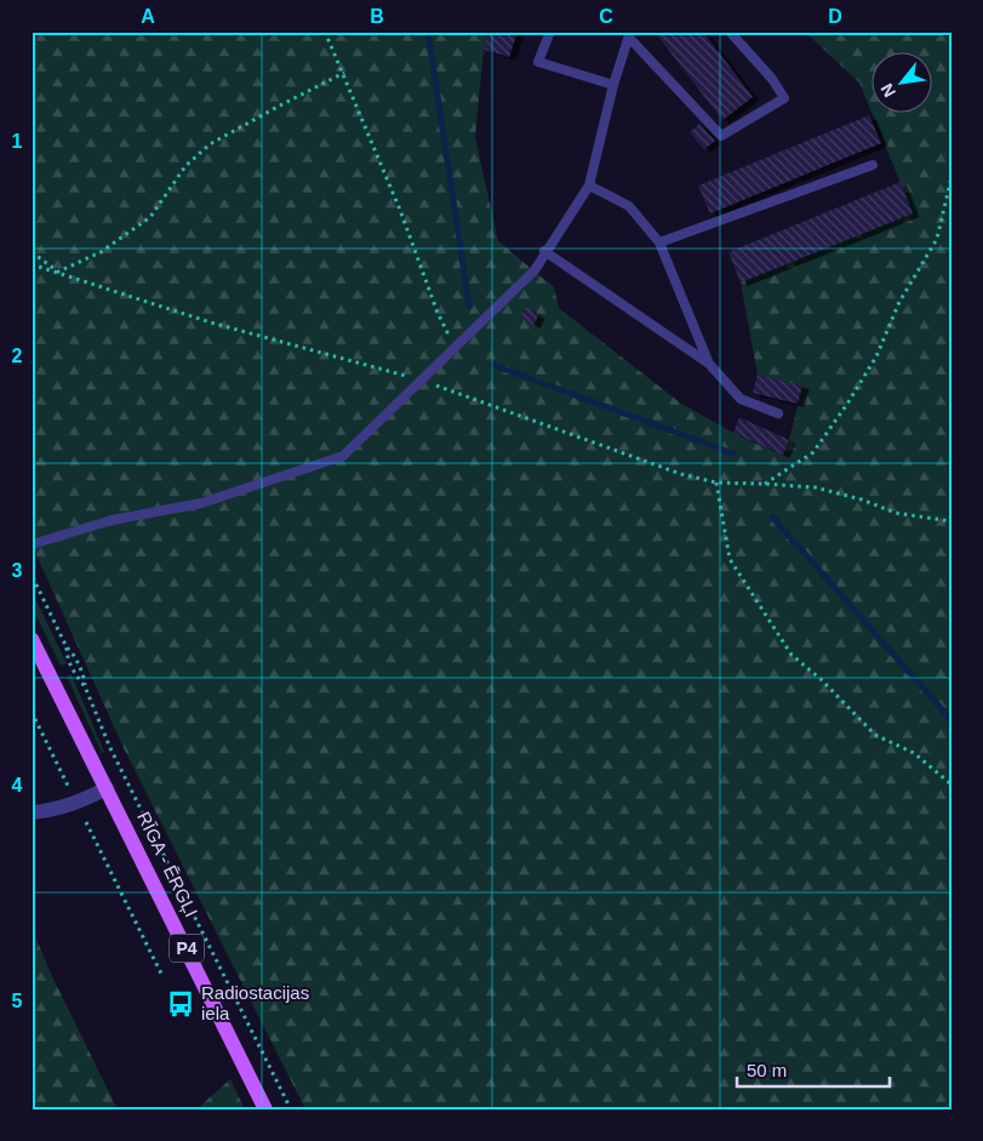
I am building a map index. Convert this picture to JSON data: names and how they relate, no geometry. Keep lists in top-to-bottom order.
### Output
{
  "streets": {
    "main road": ["RĪGA - ĒRGĻI", "P4"]
  },
  "places": {
    "bus stop": ["Radiostacijas iela"]
  },
  "scale_bar": "50 m",
  "north": "bottom left",
  "grid": {
    "columns": [
      "A",
      "B",
      "C",
      "D"
    ],
    "rows": [
      "1",
      "2",
      "3",
      "4",
      "5"
    ]
  }
}
